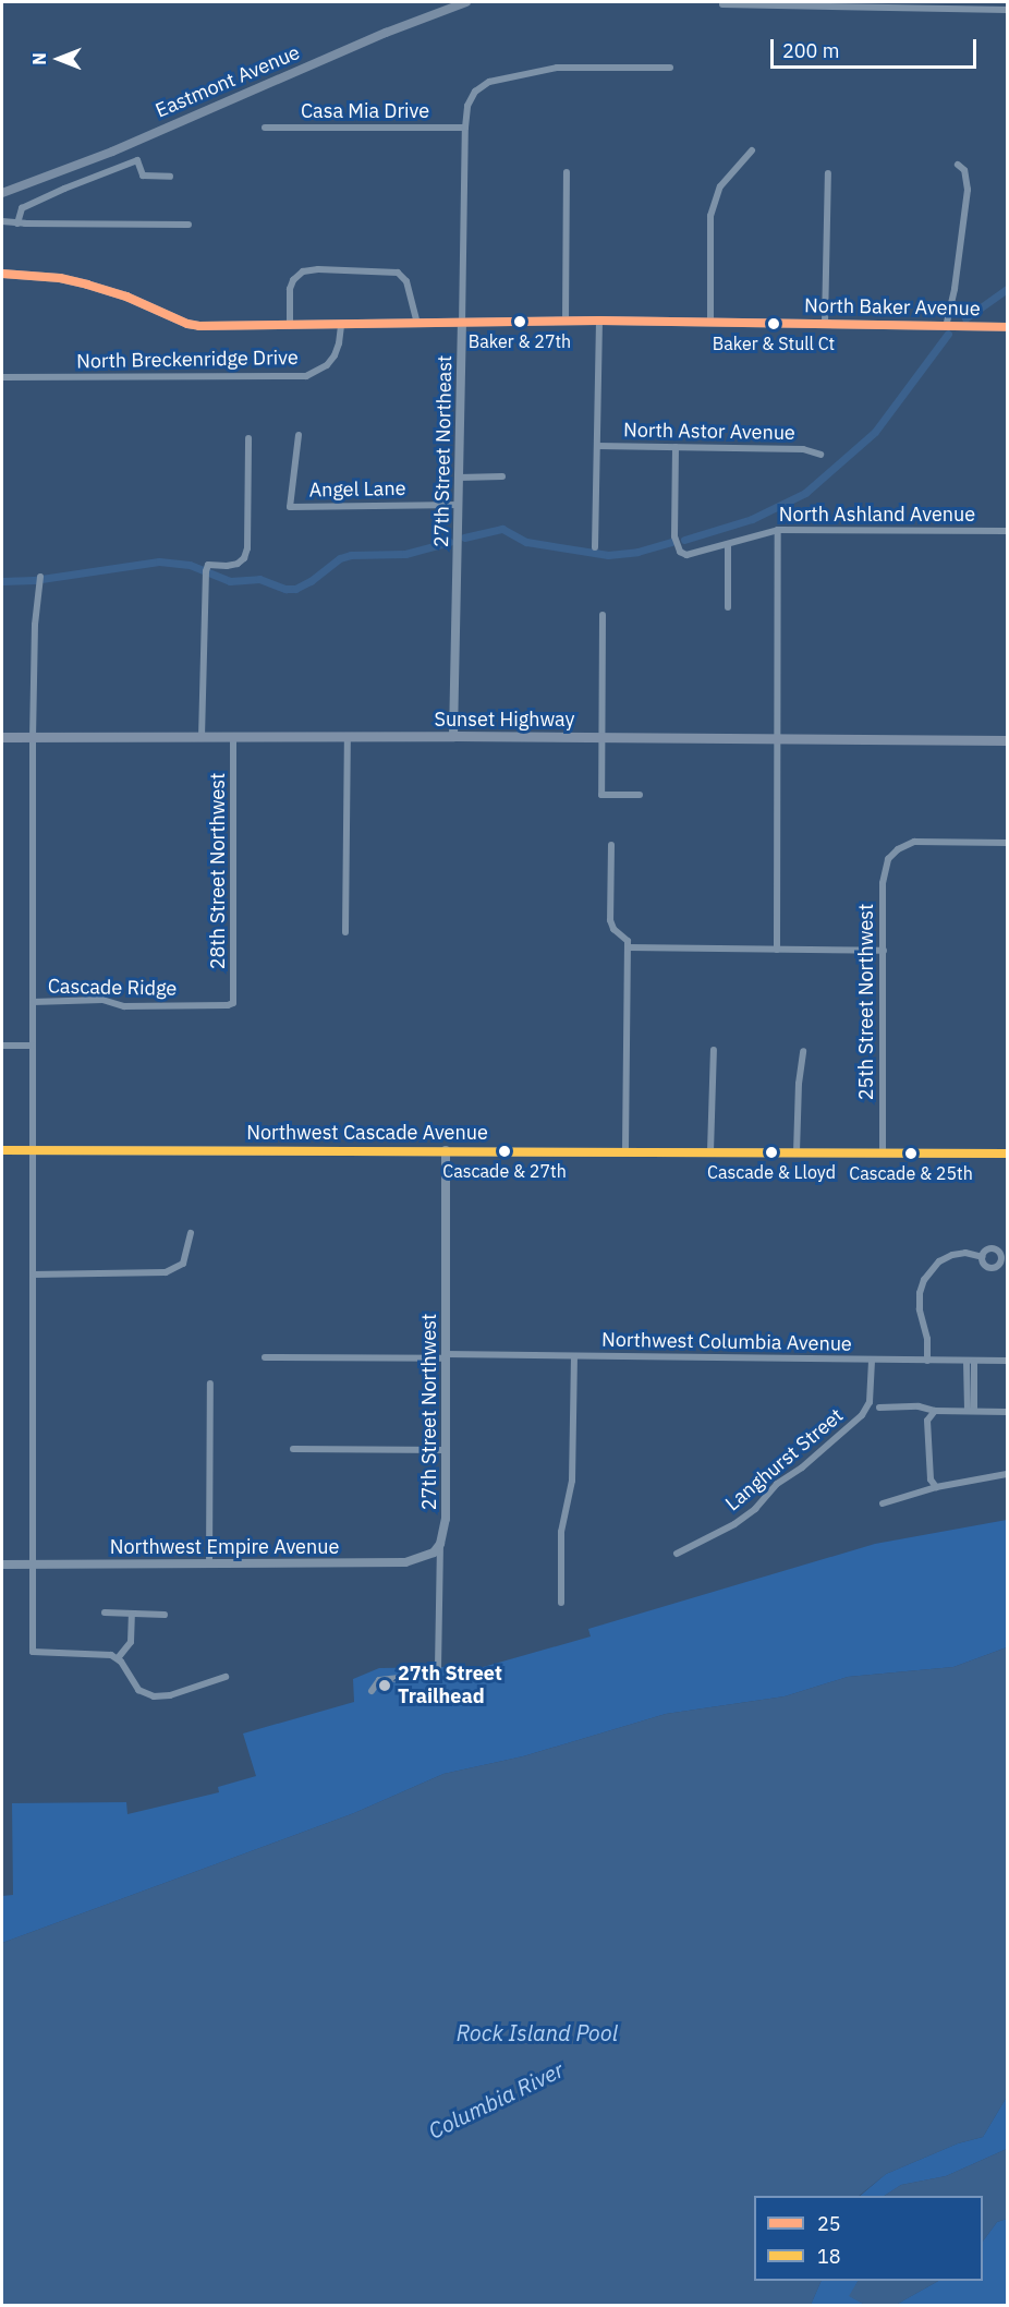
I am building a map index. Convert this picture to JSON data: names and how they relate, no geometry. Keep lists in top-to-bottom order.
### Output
{
  "streets": {
    "highway": ["Sunset Highway"],
    "main road": ["Eastmont Avenue", "North Baker Avenue"],
    "street": [
      "Casa Mia Drive",
      "North Breckenridge Drive",
      "North Astor Avenue",
      "27th Street Northeast",
      "Angel Lane",
      "North Ashland Avenue",
      "28th Street Northwest",
      "Cascade Ridge",
      "25th Street Northwest",
      "Northwest Cascade Avenue",
      "Northwest Columbia Avenue",
      "27th Street Northwest",
      "Langhurst Street",
      "Northwest Empire Avenue"
    ]
  },
  "crossings": [
    ["Casa Mia Drive", "27th Street Northeast"],
    ["North Baker Avenue", "North Breckenridge Drive"],
    ["North Baker Avenue", "27th Street Northeast"],
    ["North Astor Avenue", "North Ashland Avenue"],
    ["27th Street Northeast", "Angel Lane"],
    ["27th Street Northeast", "Sunset Highway"],
    ["Sunset Highway", "28th Street Northwest"],
    ["28th Street Northwest", "Cascade Ridge"],
    ["25th Street Northwest", "Northwest Cascade Avenue"],
    ["Northwest Cascade Avenue", "27th Street Northwest"],
    ["Northwest Columbia Avenue", "27th Street Northwest"],
    ["Northwest Columbia Avenue", "Langhurst Street"],
    ["27th Street Northwest", "Northwest Empire Avenue"]
  ],
  "water": ["Rock Island Pool", "Columbia River"],
  "places": [
    "Baker & 27th",
    "Baker & Stull Ct",
    "Cascade & 27th",
    "Cascade & Lloyd",
    "Cascade & 25th",
    "27th Street Trailhead"
  ],
  "lines": ["transit line 25", "transit line 18"],
  "legend": ["25", "18"],
  "scale_bar": "200 m",
  "north": "left"
}
